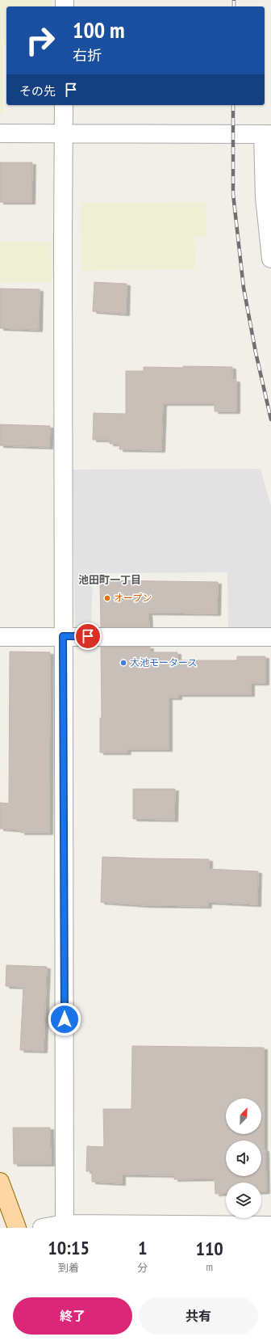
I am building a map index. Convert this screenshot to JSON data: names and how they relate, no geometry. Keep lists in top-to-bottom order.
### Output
{
  "districts": ["池田町一丁目"],
  "places": ["オープン", "大池モータース"],
  "north": "top right",
  "page": {
    "turn": ["100 m", "右折"],
    "then": "その先",
    "eta": [
      "10:15",
      "到着",
      "1",
      "分",
      "110",
      "m"
    ],
    "buttons": ["終了", "共有"]
  }
}
